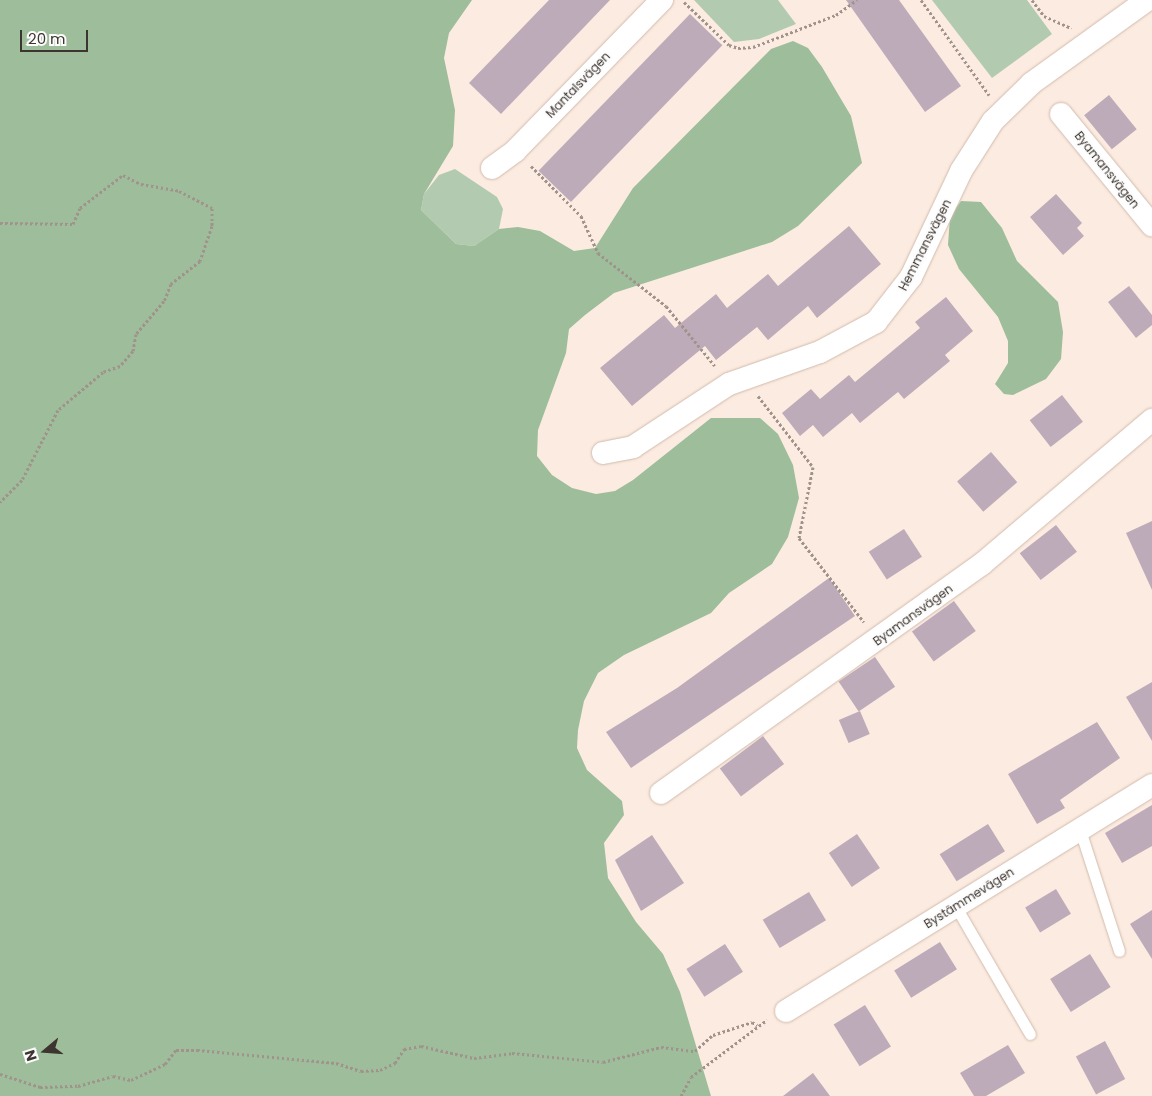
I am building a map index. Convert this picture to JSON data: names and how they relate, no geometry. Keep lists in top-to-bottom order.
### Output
{
  "streets": {
    "street": [
      "Mantalsvägen",
      "Byamansvägen",
      "Hemmansvägen",
      "Bystämmevägen"
    ]
  },
  "scale_bar": "20 m",
  "north": "left"
}
